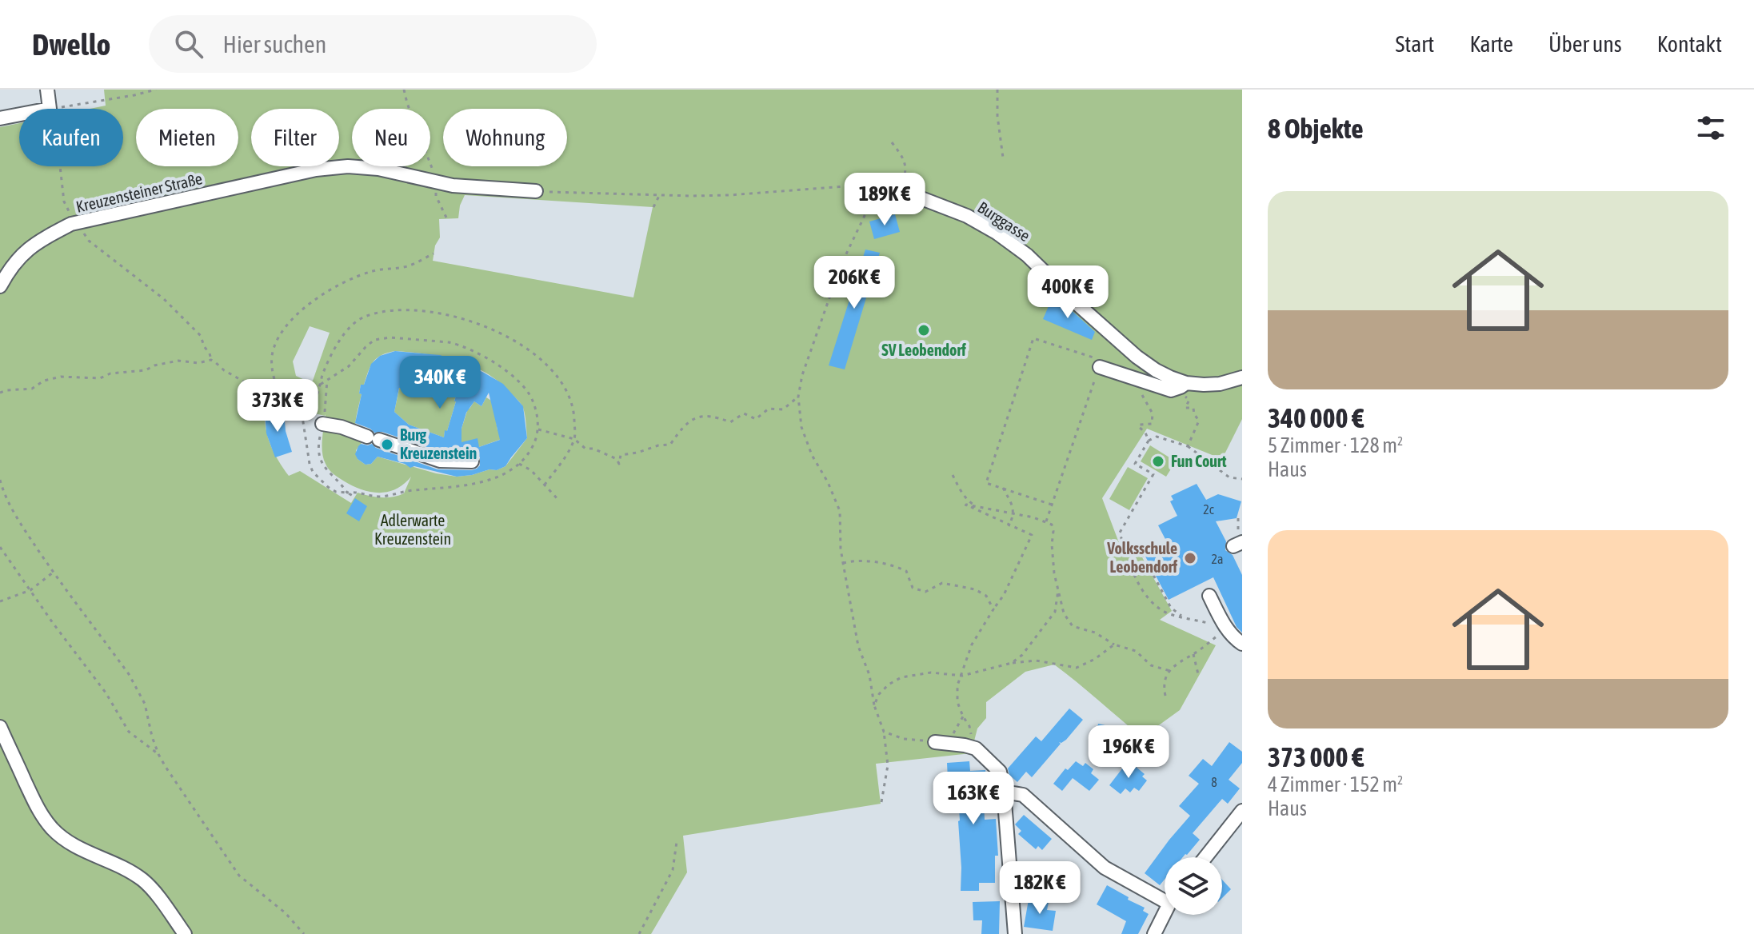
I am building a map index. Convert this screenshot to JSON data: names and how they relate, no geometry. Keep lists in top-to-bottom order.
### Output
{
  "streets": {
    "street": ["Kreuzensteiner Straße", "Burggasse"]
  },
  "parks": ["Adlerwarte Kreuzenstein"],
  "places": [
    "SV Leobendorf",
    "Burg Kreuzenstein",
    "Fun Court",
    "Volksschule Leobendorf"
  ],
  "house_numbers": ["2c", "2a", "8"],
  "page": {
    "header": "Dwello",
    "search": "Hier suchen",
    "nav": [
      "Start",
      "Karte",
      "Über uns",
      "Kontakt"
    ],
    "heading": "8 Objekte",
    "chip": [
      "Kaufen",
      "Mieten",
      "Filter",
      "Neu",
      "Wohnung"
    ],
    "list": [
      {
        "name": "340 000 €",
        "note": "5 Zimmer · 128 m² · Haus"
      },
      {
        "name": "373 000 €",
        "note": "4 Zimmer · 152 m² · Haus"
      }
    ],
    "price": [
      "189K €",
      "206K €",
      "400K €",
      "340K €",
      "373K €",
      "196K €",
      "163K €",
      "182K €"
    ]
  }
}
